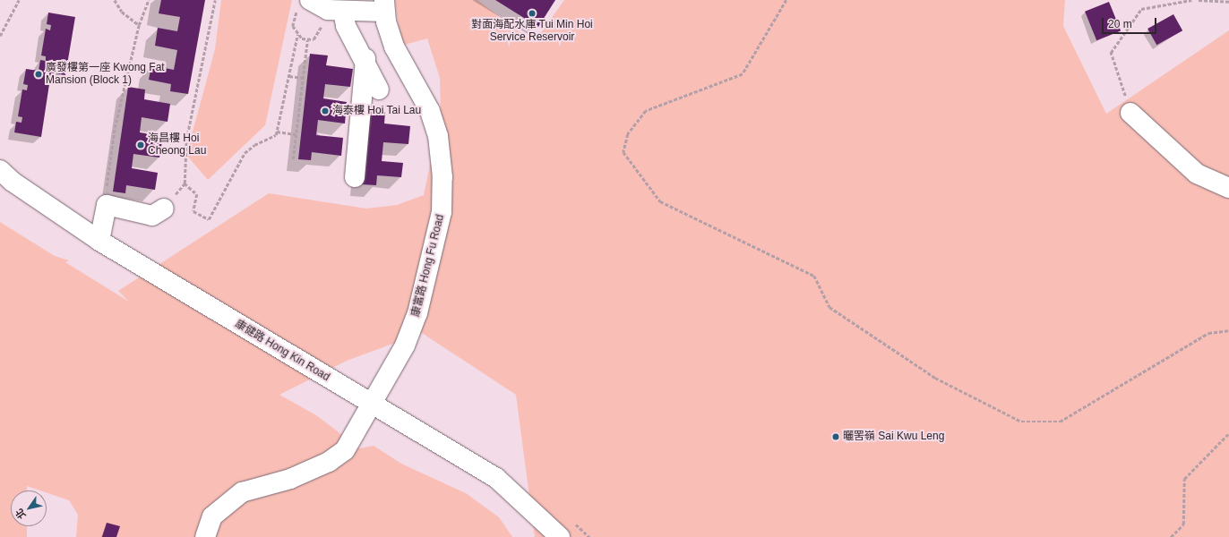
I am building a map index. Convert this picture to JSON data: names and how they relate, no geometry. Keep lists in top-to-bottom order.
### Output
{
  "streets": {
    "street": ["康富路 Hong Fu Road", "康健路 Hong Kin Road"]
  },
  "crossings": [
    ["康富路 Hong Fu Road", "康健路 Hong Kin Road"]
  ],
  "places": [
    "對面海配水庫 Tui Min Hoi Service Reservoir",
    "廣發樓第一座 Kwong Fat Mansion (Block 1)",
    "海泰樓 Hoi Tai Lau",
    "海昌樓 Hoi Cheong Lau",
    "曬罟嶺 Sai Kwu Leng"
  ],
  "scale_bar": "20 m",
  "north": "bottom left"
}
